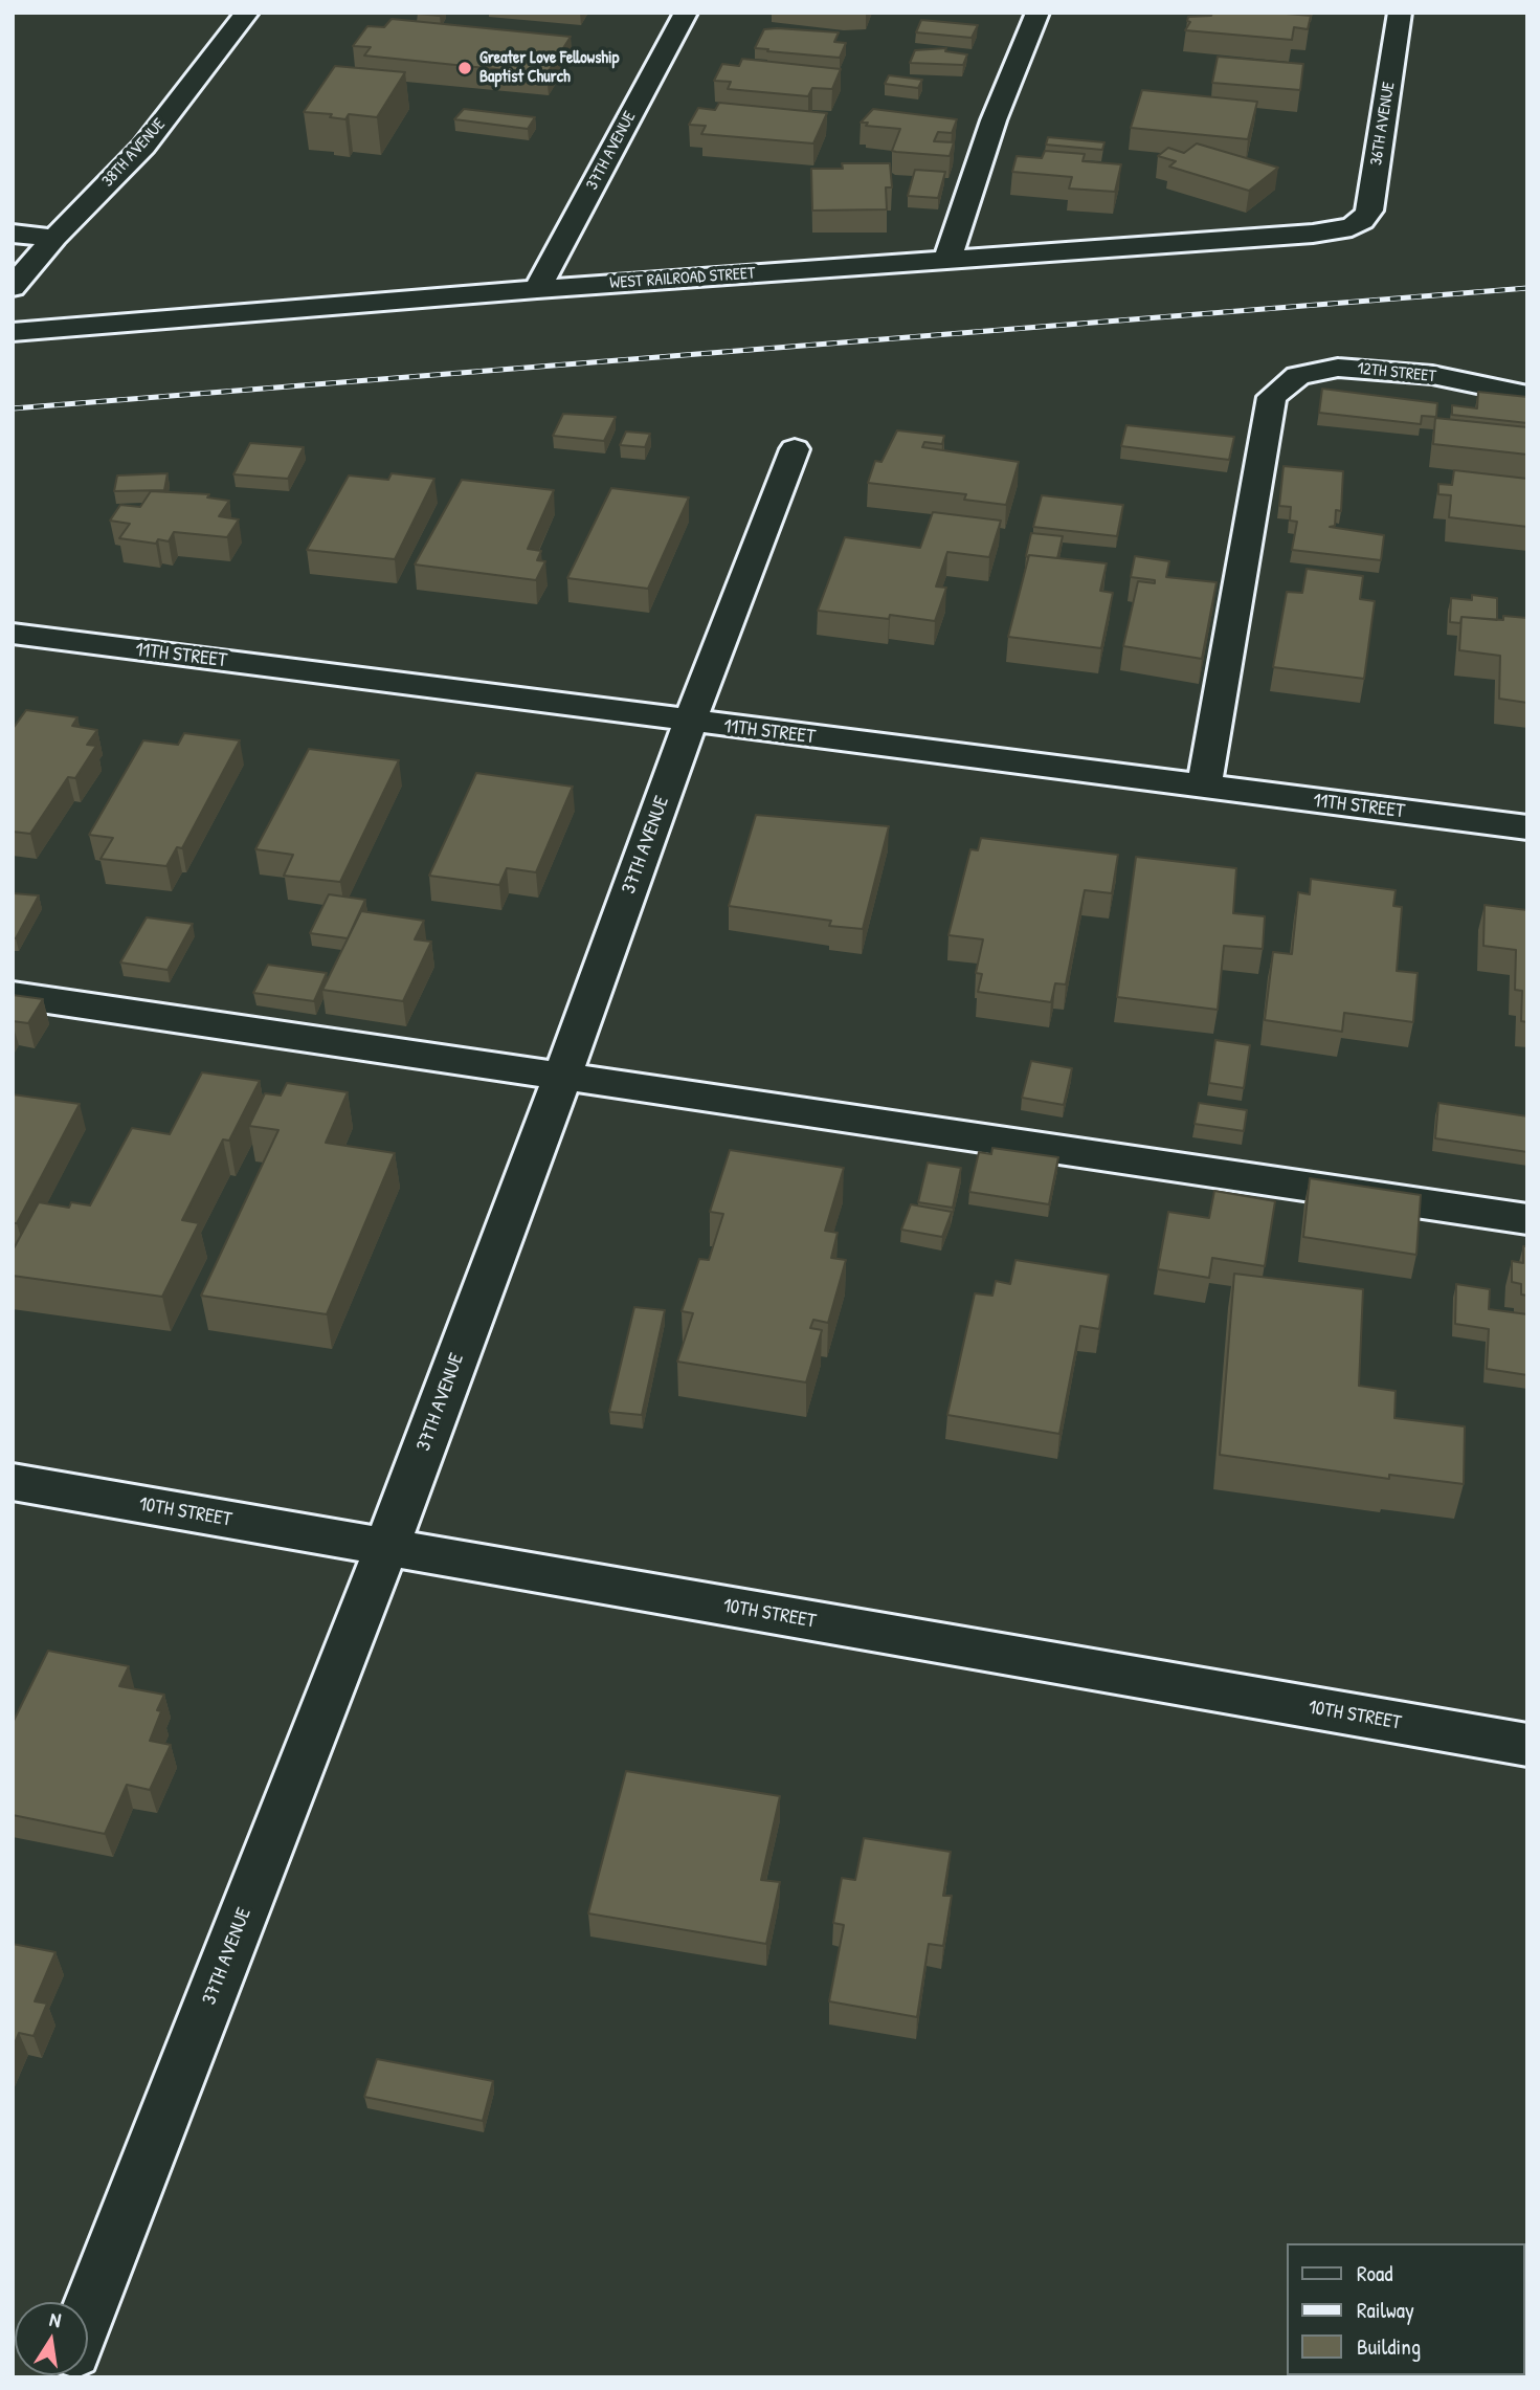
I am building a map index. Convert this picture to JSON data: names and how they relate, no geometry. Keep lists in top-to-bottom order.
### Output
{
  "streets": {
    "street": [
      "36TH AVENUE",
      "37TH AVENUE",
      "38TH AVENUE",
      "WEST RAILROAD STREET",
      "12TH STREET",
      "11TH STREET",
      "10TH STREET"
    ]
  },
  "crossings": [
    ["36TH AVENUE", "WEST RAILROAD STREET"],
    ["37TH AVENUE", "WEST RAILROAD STREET"],
    ["37TH AVENUE", "11TH STREET"],
    ["37TH AVENUE", "10TH STREET"],
    ["12TH STREET", "11TH STREET"]
  ],
  "places": ["Greater Love Fellowship Baptist Church"],
  "legend": ["Road", "Railway", "Building"],
  "north": "top"
}
